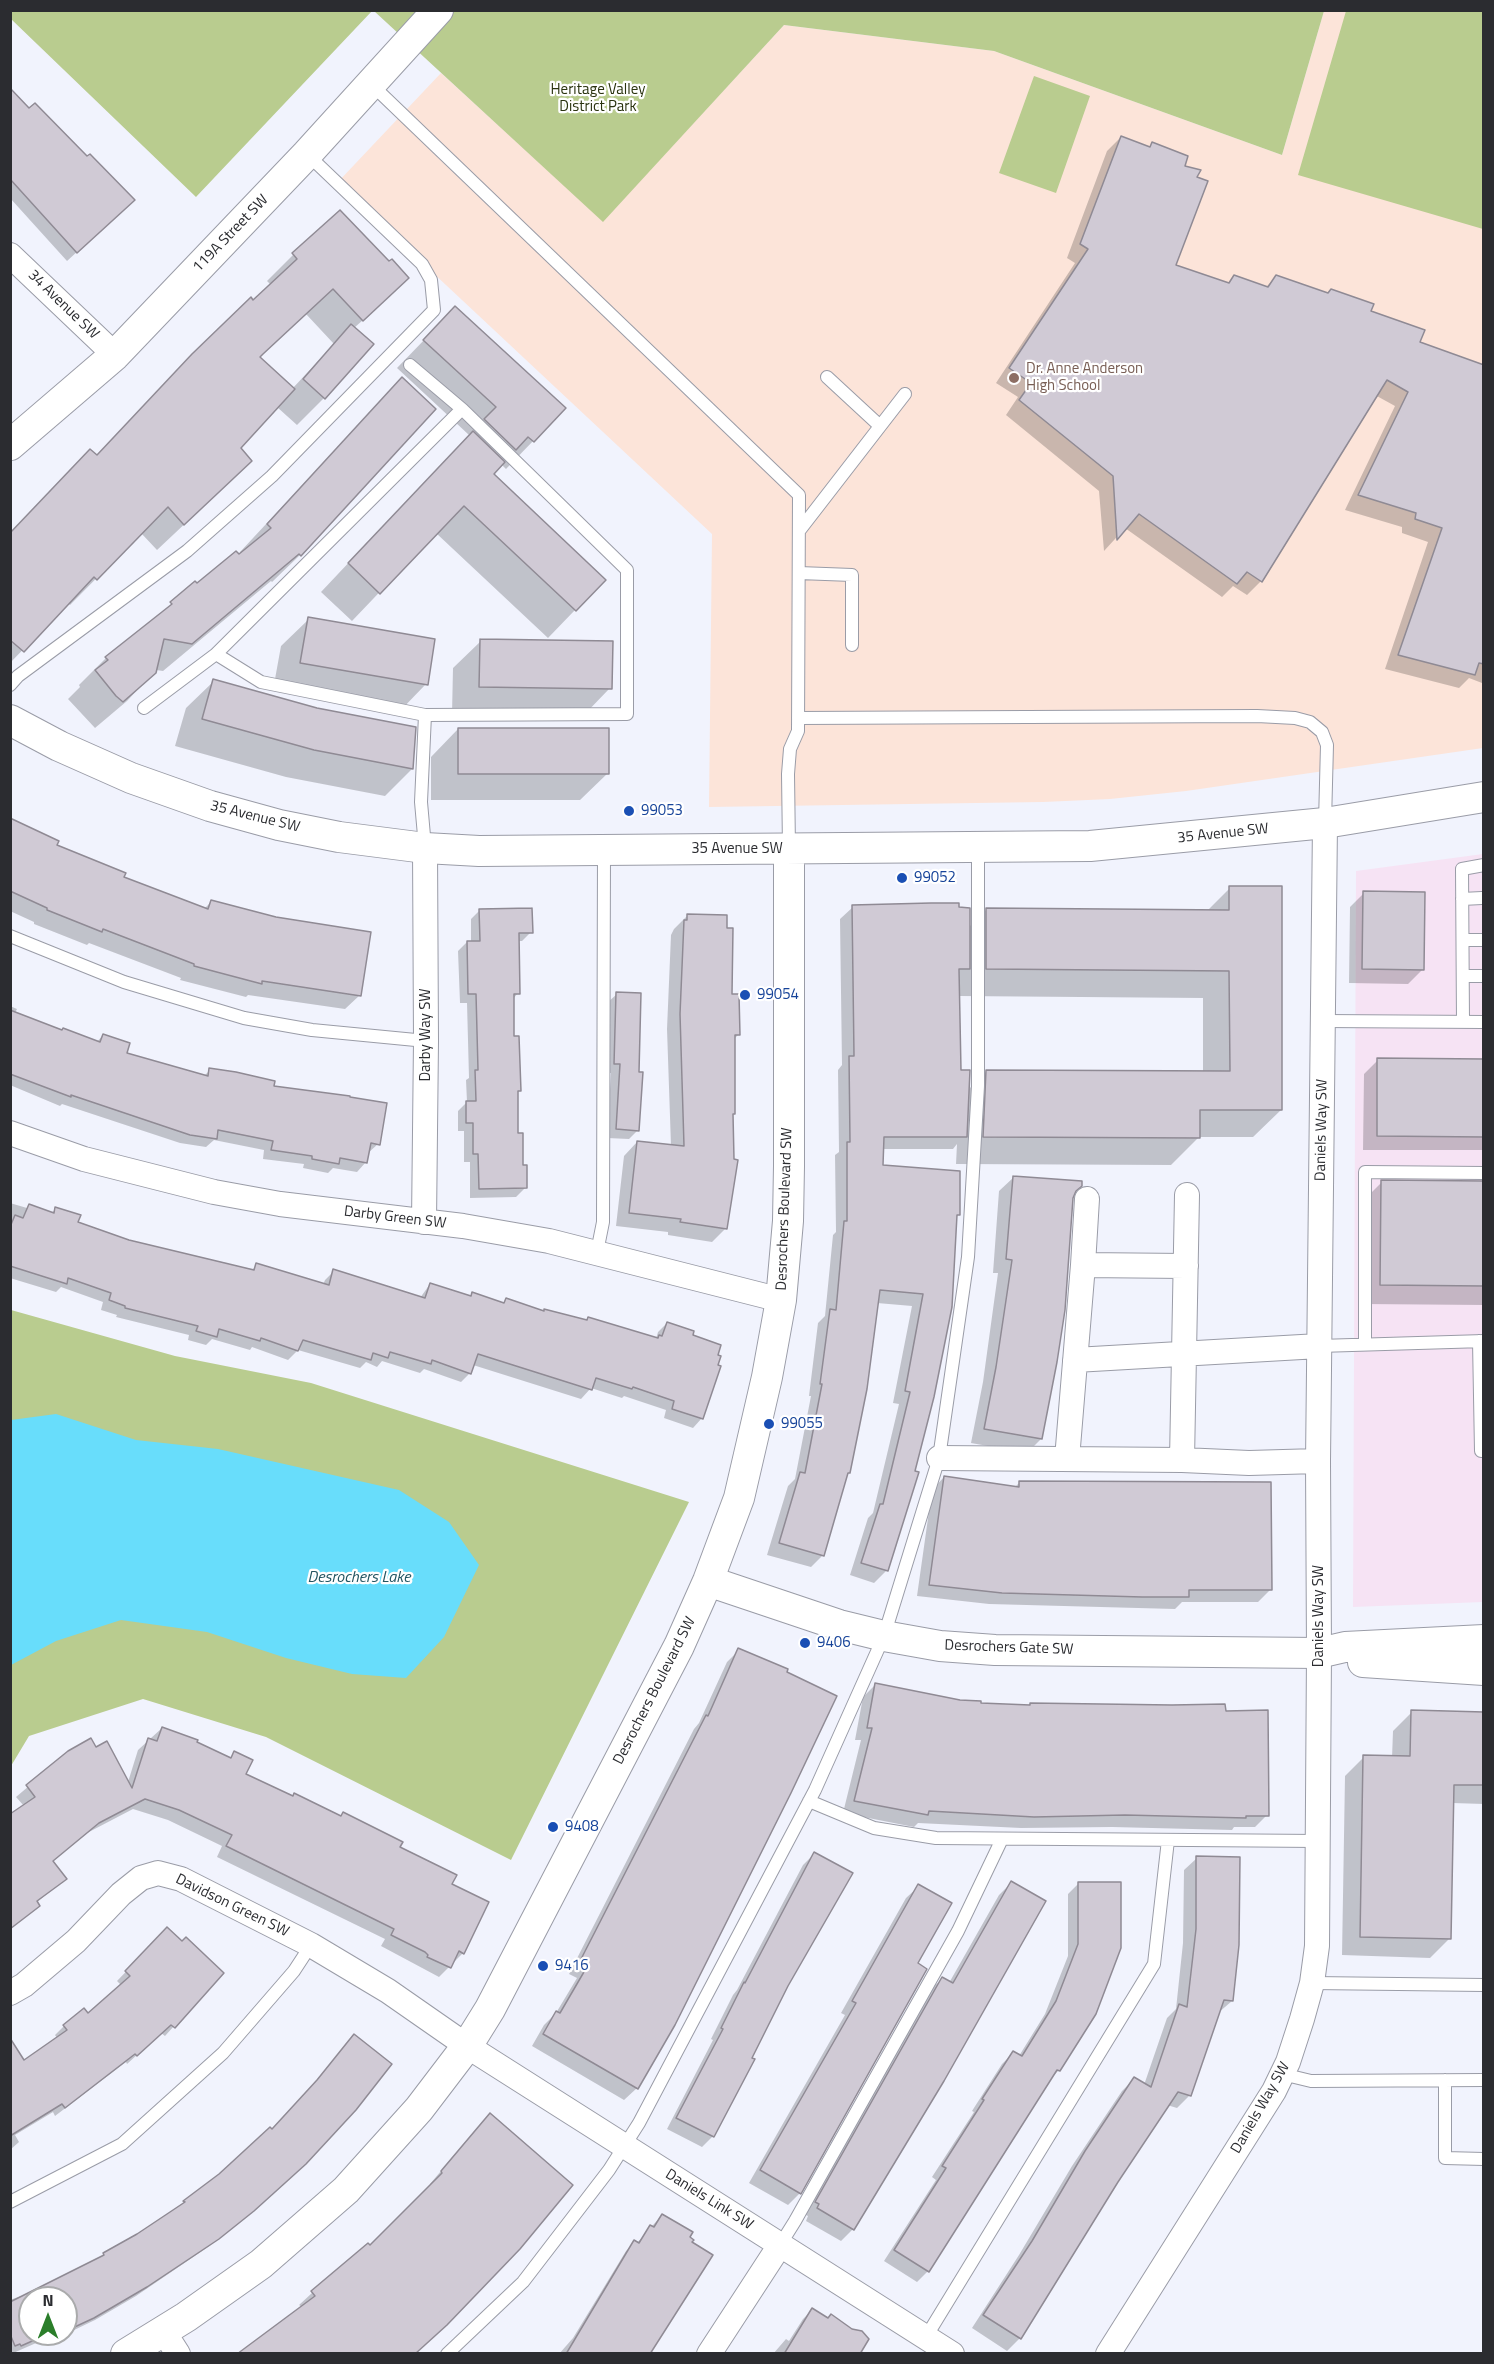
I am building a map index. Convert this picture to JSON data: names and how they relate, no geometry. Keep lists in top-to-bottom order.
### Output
{
  "streets": {
    "street": [
      "119A Street SW",
      "34 Avenue SW",
      "35 Avenue SW",
      "Darby Way SW",
      "Daniels Way SW",
      "Desrochers Boulevard SW",
      "Darby Green SW",
      "Desrochers Gate SW",
      "Davidson Green SW",
      "Daniels Link SW"
    ]
  },
  "crossings": [
    ["119A Street SW", "34 Avenue SW"],
    ["35 Avenue SW", "Darby Way SW"],
    ["35 Avenue SW", "Daniels Way SW"],
    ["35 Avenue SW", "Desrochers Boulevard SW"],
    ["Darby Way SW", "Darby Green SW"],
    ["Daniels Way SW", "Desrochers Gate SW"],
    ["Desrochers Boulevard SW", "Darby Green SW"],
    ["Desrochers Boulevard SW", "Desrochers Gate SW"],
    ["Desrochers Boulevard SW", "Davidson Green SW"],
    ["Desrochers Boulevard SW", "Daniels Link SW"],
    ["Davidson Green SW", "Daniels Link SW"]
  ],
  "water": ["Desrochers Lake"],
  "parks": ["Heritage Valley District Park"],
  "places": [
    "Dr. Anne Anderson High School",
    "99053",
    "99052",
    "99054",
    "99055",
    "9406",
    "9408",
    "9416"
  ],
  "north": "top"
}
